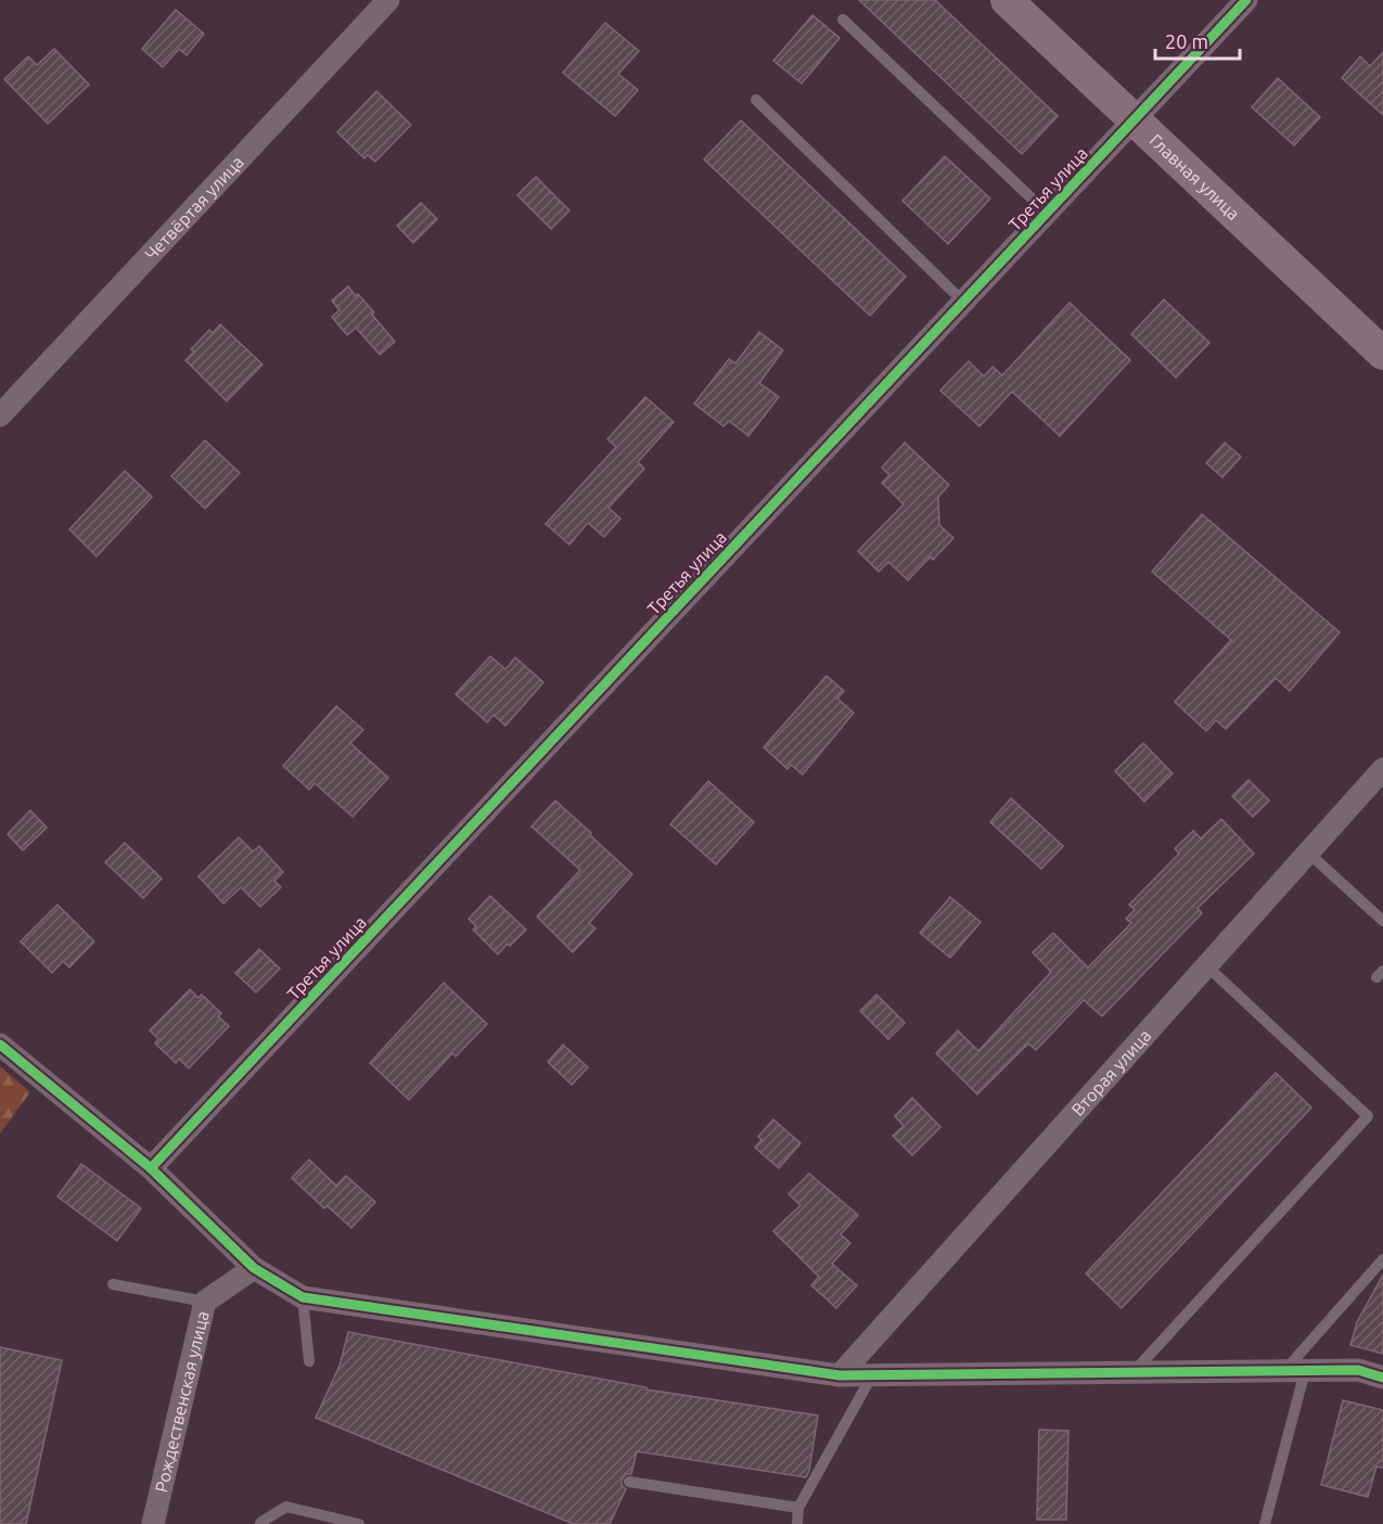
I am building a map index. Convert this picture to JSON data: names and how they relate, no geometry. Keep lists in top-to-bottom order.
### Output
{
  "streets": {
    "street": [
      "Главная улица",
      "Третья улица",
      "Четвёртая улица",
      "Вторая улица",
      "Рождественская улица"
    ]
  },
  "crossings": [
    ["Главная улица", "Третья улица"]
  ],
  "scale_bar": "20 m"
}
